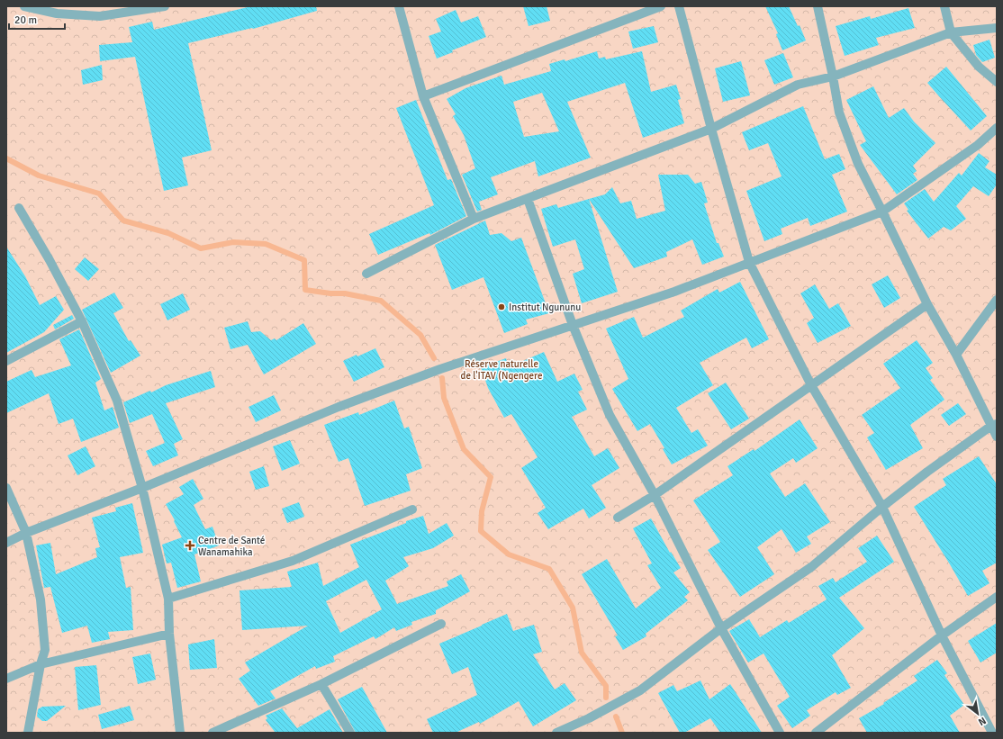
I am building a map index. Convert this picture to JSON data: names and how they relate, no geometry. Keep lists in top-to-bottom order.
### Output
{
  "parks": ["Réserve naturelle de l'ITAV (Ngengere"],
  "places": {
    "other": ["Institut Ngununu"],
    "health": ["Centre de Santé Wanamahika"]
  },
  "scale_bar": "20 m",
  "north": "bottom right"
}
